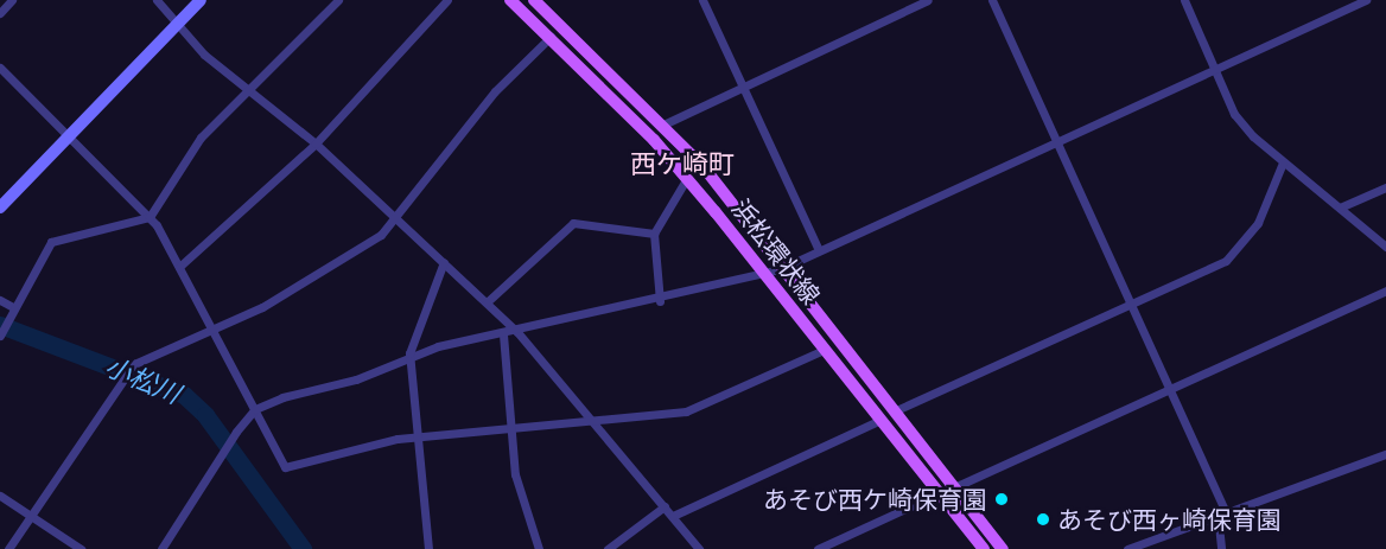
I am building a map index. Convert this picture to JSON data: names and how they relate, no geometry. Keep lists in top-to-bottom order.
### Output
{
  "streets": {
    "main road": ["浜松環状線"]
  },
  "districts": ["西ケ崎町"],
  "water": ["小松川"],
  "places": ["あそび西ケ崎保育園", "あそび西ヶ崎保育園"]
}
